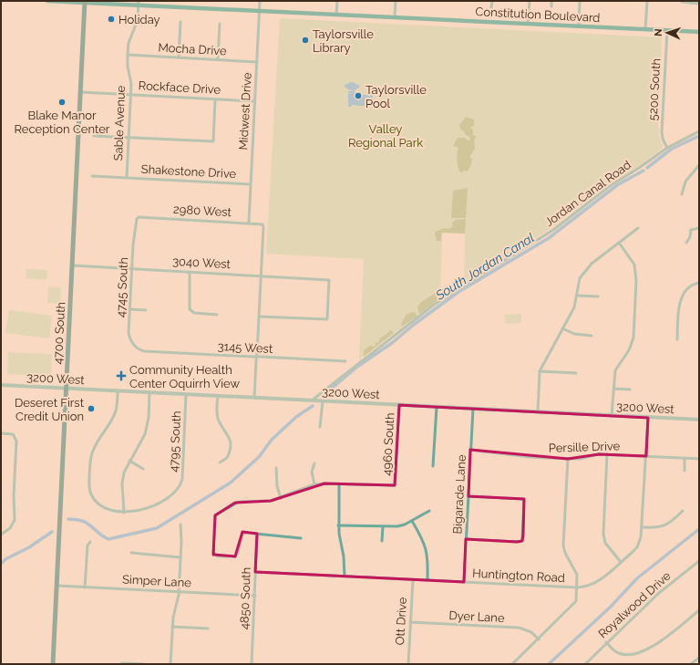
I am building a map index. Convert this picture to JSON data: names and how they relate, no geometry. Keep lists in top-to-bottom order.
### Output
{
  "streets": {
    "main road": ["Constitution Boulevard", "4700 South"],
    "street": [
      "Mocha Drive",
      "Rockface Drive",
      "5200 South",
      "Midwest Drive",
      "Sable Avenue",
      "Shakestone Drive",
      "Jordan Canal Road",
      "2980 West",
      "3040 West",
      "4745 South",
      "3145 West",
      "3200 West",
      "4795 South",
      "4960 South",
      "Persille Drive",
      "Bigarade Lane",
      "Huntington Road",
      "Simper Lane",
      "4850 South",
      "Royalwood Drive",
      "Dyer Lane",
      "Ott Drive"
    ]
  },
  "crossings": [
    ["Constitution Boulevard", "5200 South"],
    ["Constitution Boulevard", "Midwest Drive"],
    ["Constitution Boulevard", "Sable Avenue"],
    ["Constitution Boulevard", "4700 South"],
    ["Mocha Drive", "Midwest Drive"],
    ["Mocha Drive", "Sable Avenue"],
    ["Rockface Drive", "Midwest Drive"],
    ["Rockface Drive", "Sable Avenue"],
    ["Rockface Drive", "4700 South"],
    ["5200 South", "Jordan Canal Road"],
    ["Midwest Drive", "Shakestone Drive"],
    ["Midwest Drive", "2980 West"],
    ["Sable Avenue", "Shakestone Drive"],
    ["Jordan Canal Road", "3200 West"],
    ["2980 West", "3040 West"],
    ["2980 West", "4745 South"],
    ["3040 West", "4745 South"],
    ["3040 West", "4700 South"],
    ["4745 South", "3145 West"],
    ["4700 South", "3200 West"],
    ["4700 South", "Simper Lane"],
    ["3200 West", "4795 South"],
    ["3200 West", "4960 South"],
    ["3200 West", "Bigarade Lane"],
    ["3200 West", "Huntington Road"],
    ["Persille Drive", "Bigarade Lane"],
    ["Persille Drive", "Huntington Road"],
    ["Bigarade Lane", "Huntington Road"],
    ["Huntington Road", "4850 South"],
    ["Huntington Road", "Ott Drive"],
    ["Simper Lane", "4850 South"],
    ["Dyer Lane", "Ott Drive"]
  ],
  "water": ["South Jordan Canal"],
  "parks": ["Valley Regional Park"],
  "places": {
    "other": [
      "Holiday",
      "Taylorsville Library",
      "Taylorsville Pool",
      "Blake Manor Reception Center",
      "Deseret First Credit Union"
    ],
    "health": ["Community Health Center Oquirrh View"]
  },
  "north": "left"
}
